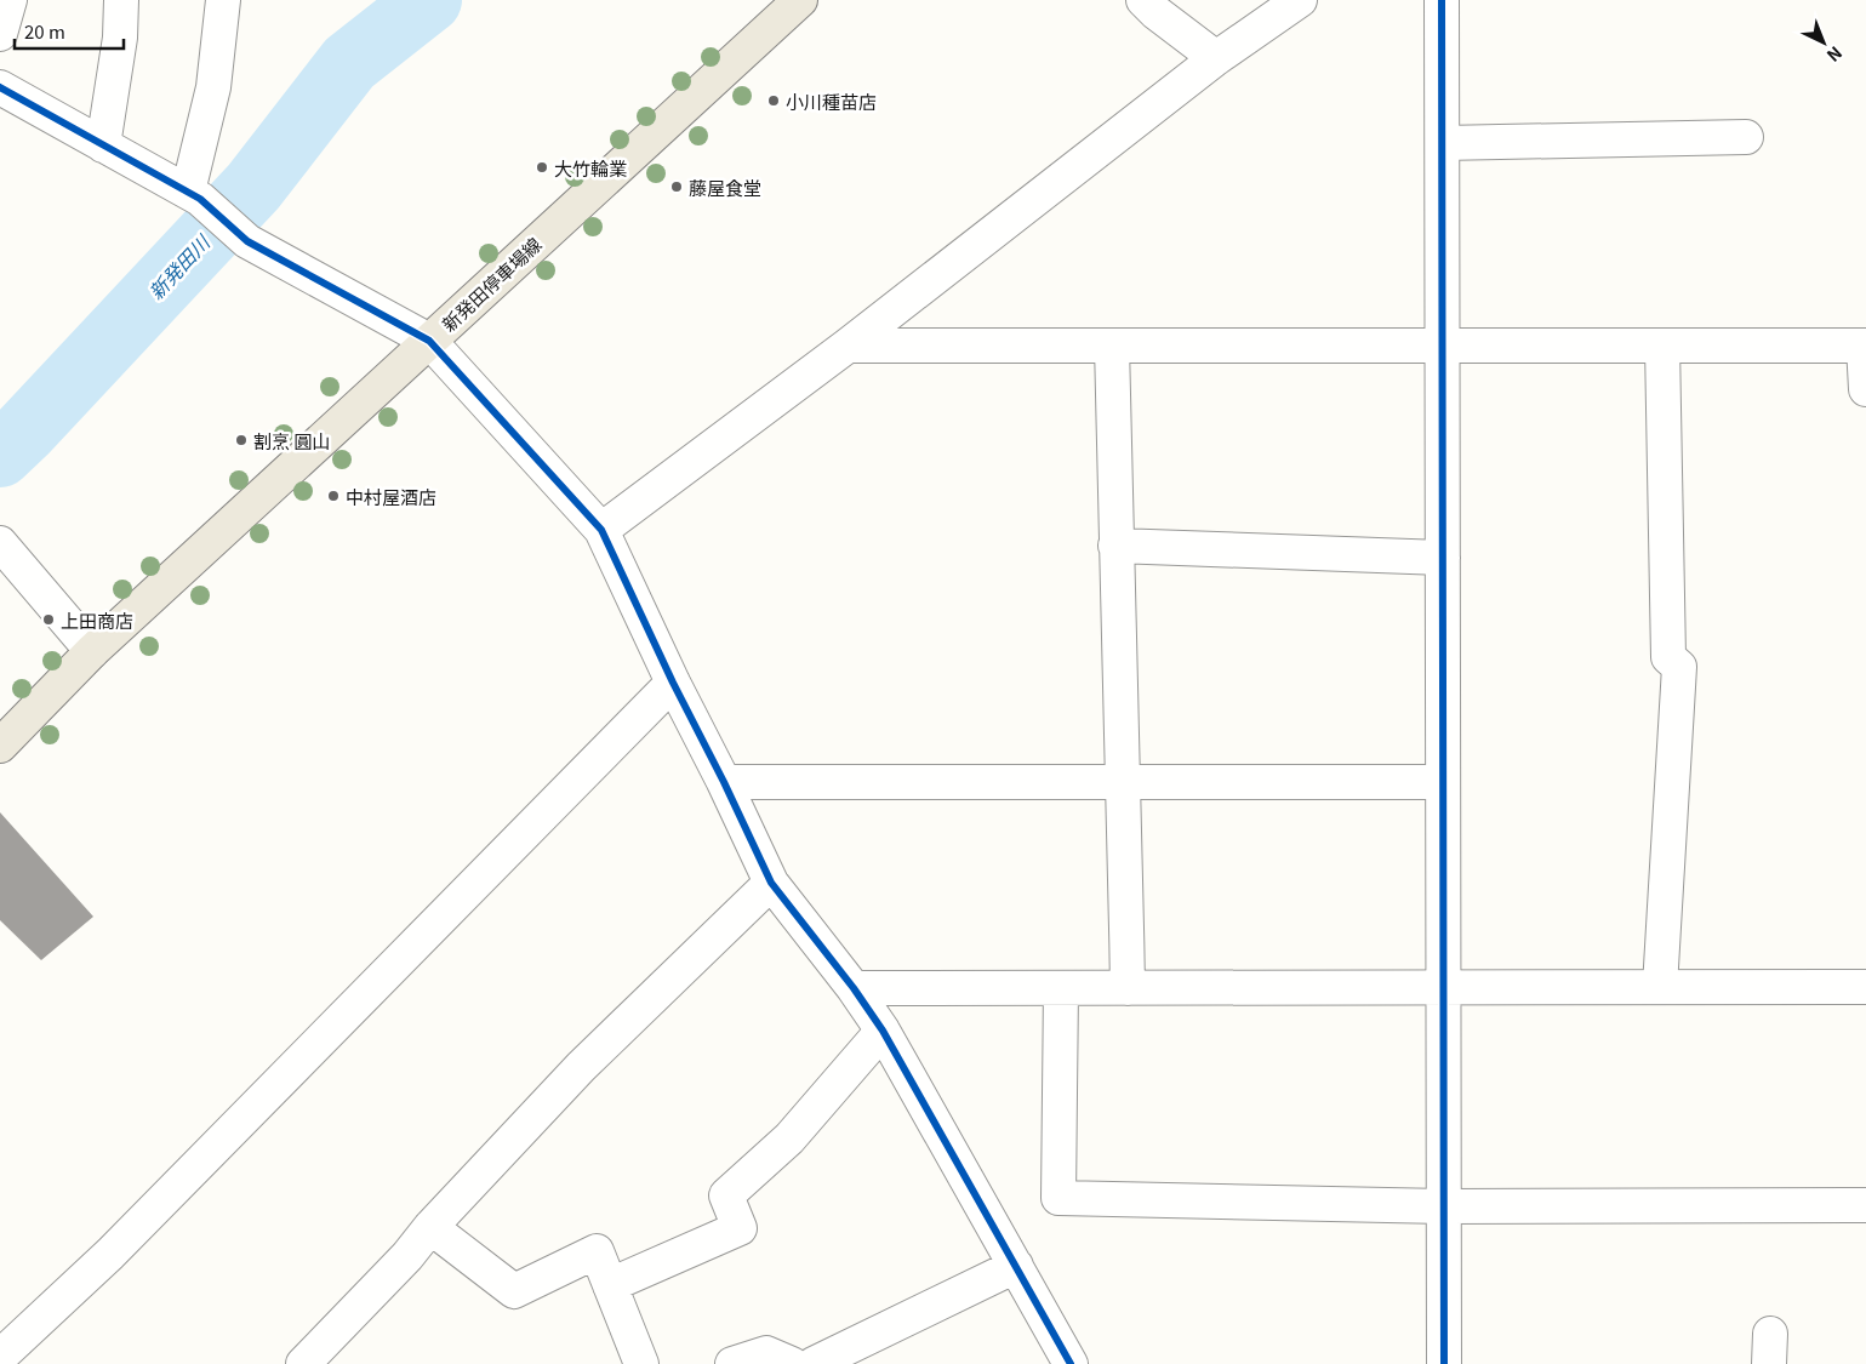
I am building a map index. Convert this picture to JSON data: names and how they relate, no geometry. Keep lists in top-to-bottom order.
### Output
{
  "streets": {
    "main road": ["新発田停車場線"]
  },
  "water": ["新発田川"],
  "places": [
    "小川種苗店",
    "大竹輪業",
    "藤屋食堂",
    "割烹 圓山",
    "中村屋酒店",
    "上田商店"
  ],
  "scale_bar": "20 m",
  "north": "bottom right"
}
